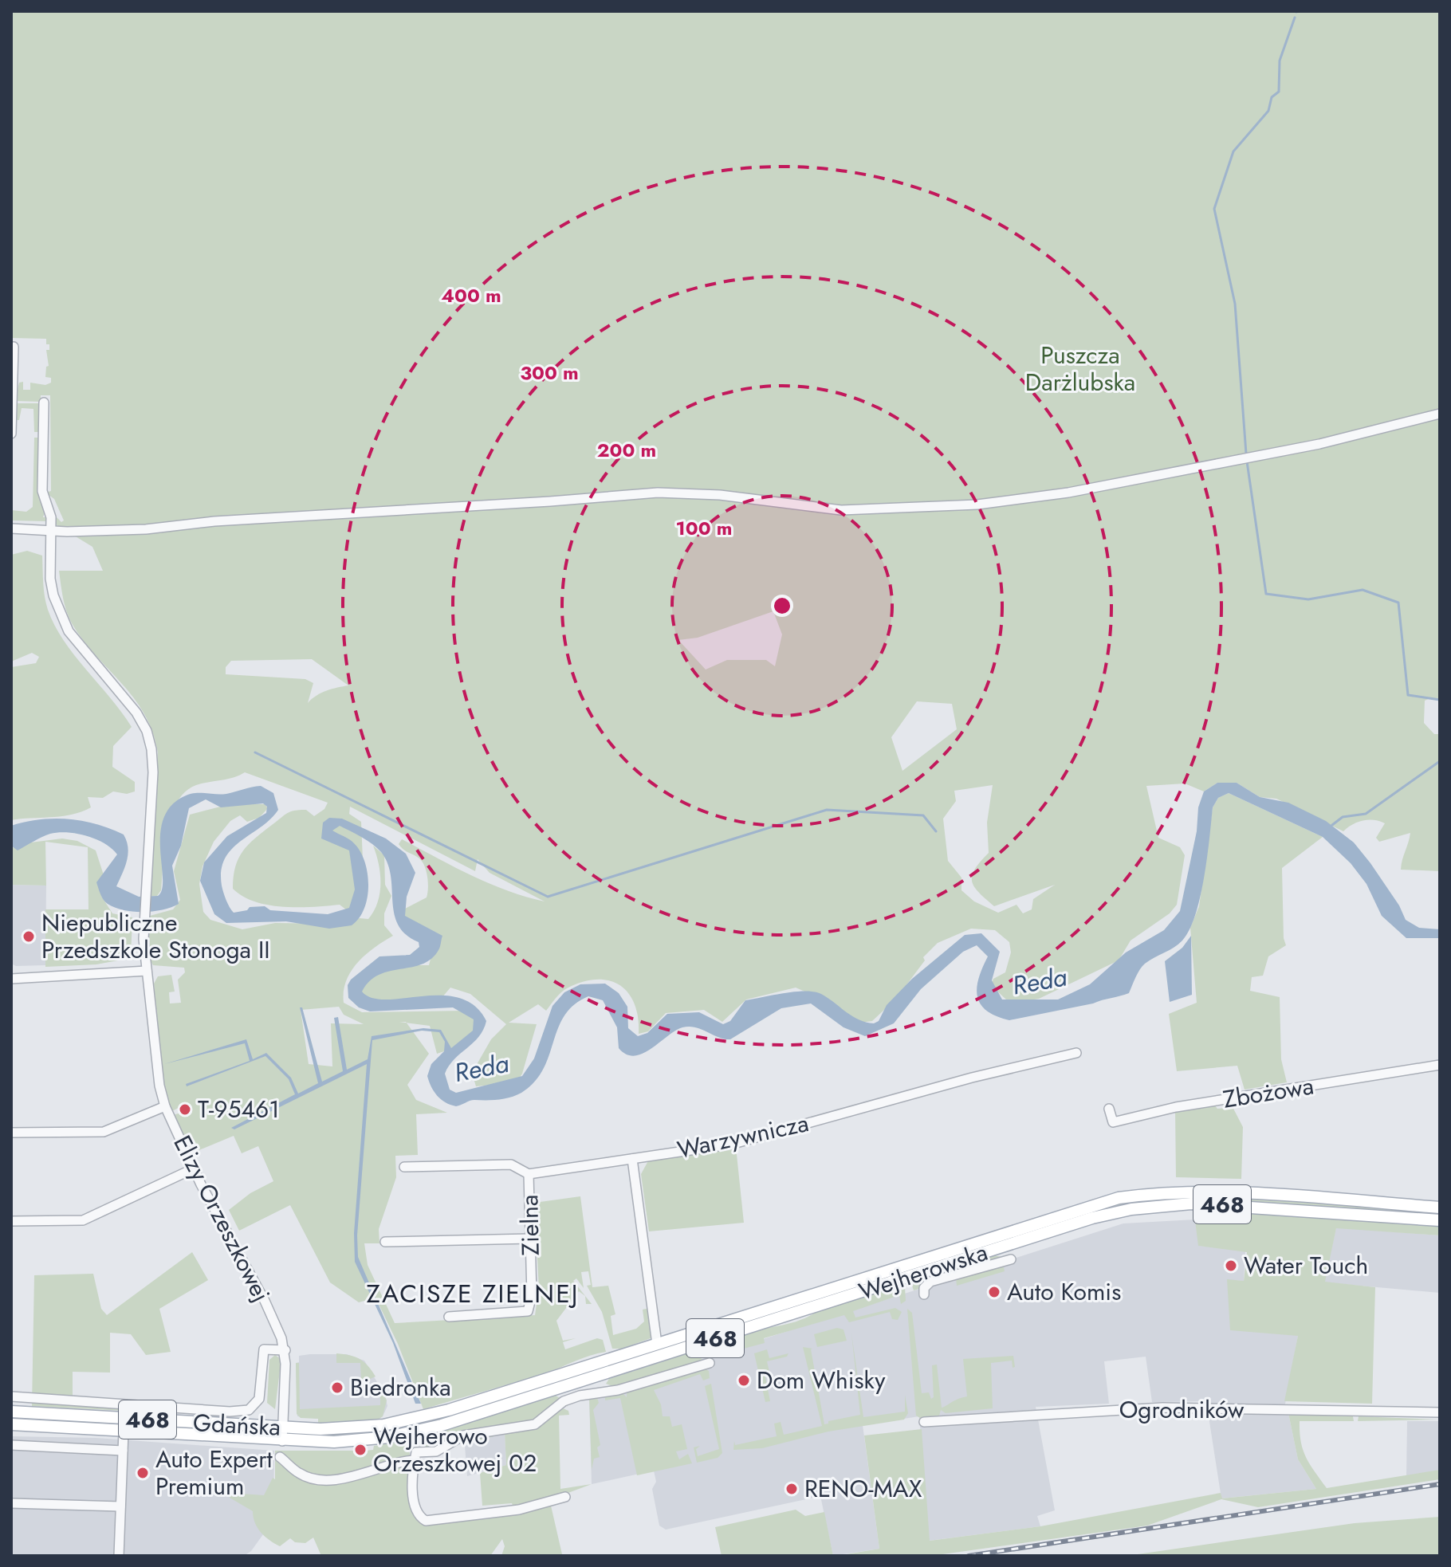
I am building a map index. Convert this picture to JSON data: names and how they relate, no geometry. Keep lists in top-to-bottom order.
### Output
{
  "streets": {
    "main road": ["468", "Wejherowska", "Gdańska"],
    "street": [
      "Zbożowa",
      "Warzywnicza",
      "Elizy Orzeszkowej",
      "Zielna",
      "Ogrodników"
    ]
  },
  "crossings": [
    ["Warzywnicza", "Zielna"],
    ["Elizy Orzeszkowej", "Gdańska"],
    ["Wejherowska", "Gdańska"]
  ],
  "districts": ["ZACISZE ZIELNEJ"],
  "water": ["Reda"],
  "parks": ["Puszcza Darżlubska"],
  "places": [
    "Niepubliczne Przedszkole Stonoga II",
    "T-95461",
    "Water Touch",
    "Auto Komis",
    "Dom Whisky",
    "Biedronka",
    "Wejherowo Orzeszkowej 02",
    "Auto Expert Premium",
    "RENO-MAX"
  ],
  "rings": [
    "400 m",
    "300 m",
    "200 m",
    "100 m"
  ]
}
